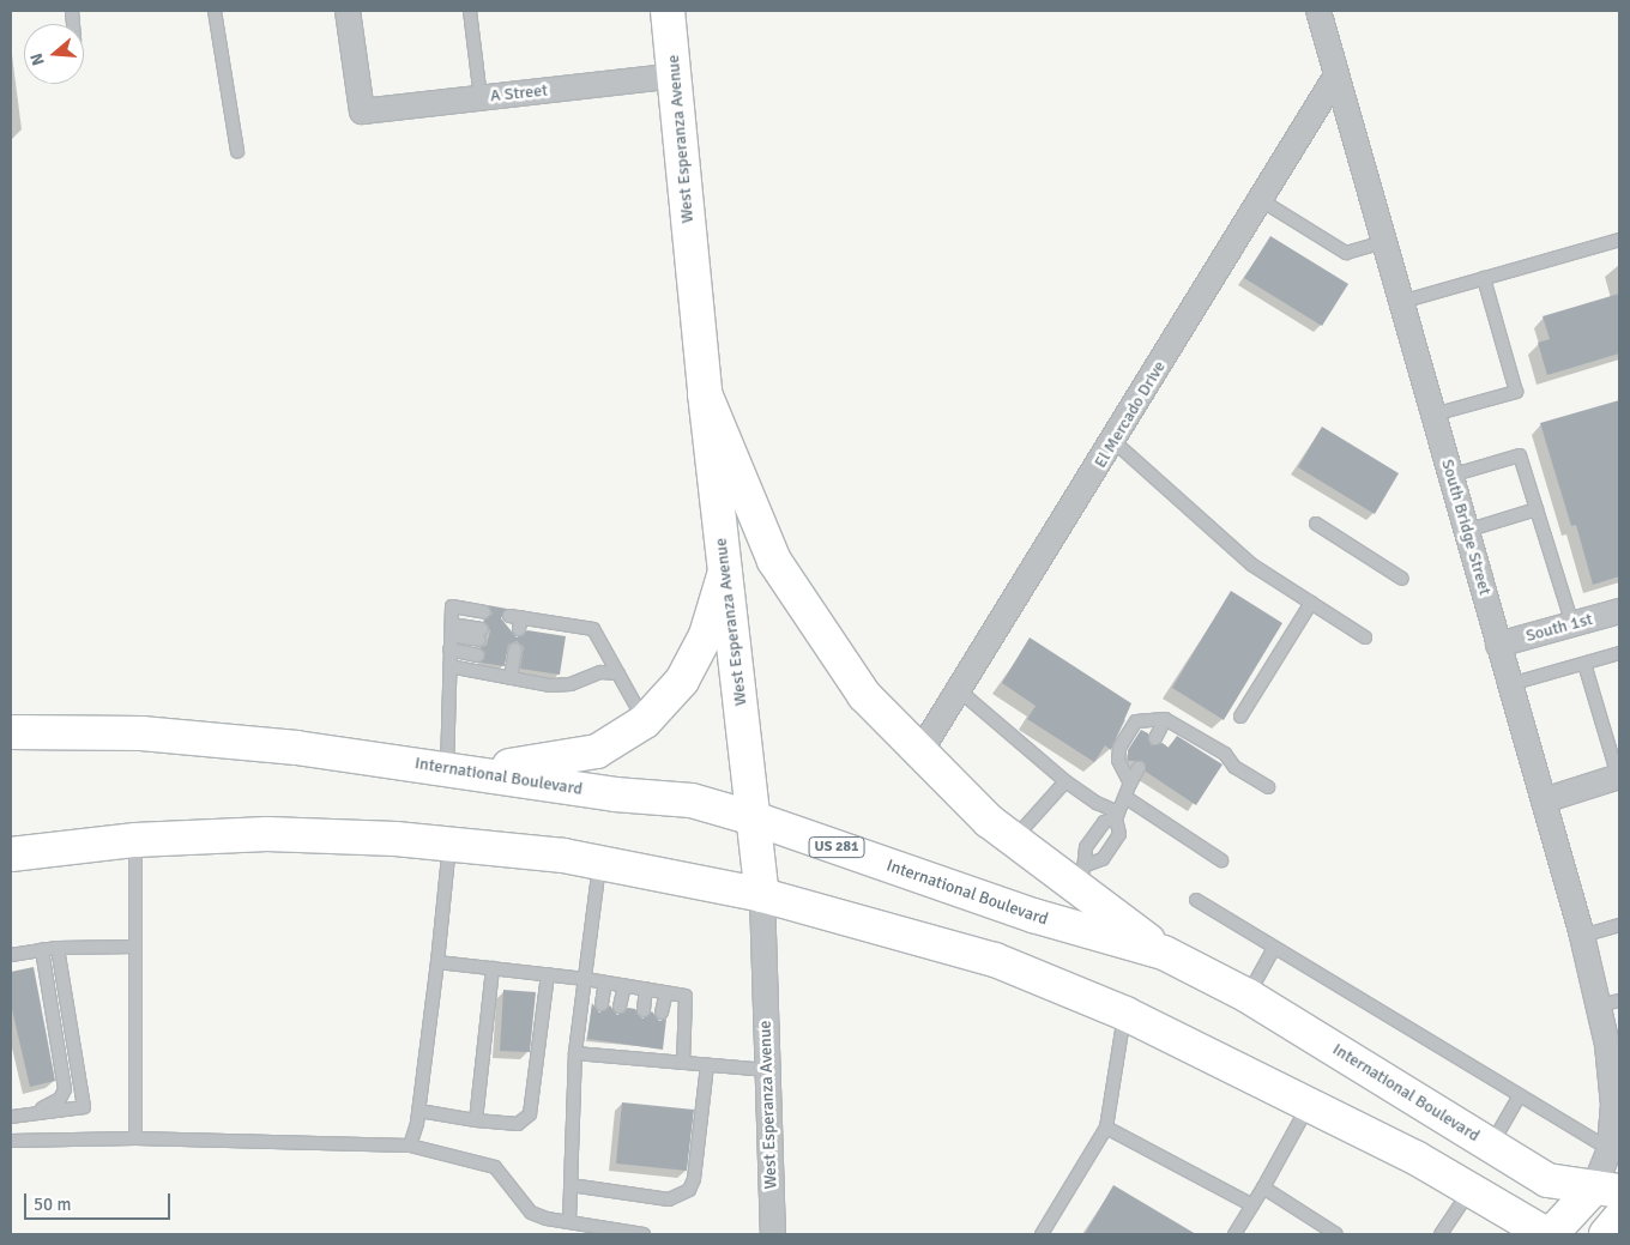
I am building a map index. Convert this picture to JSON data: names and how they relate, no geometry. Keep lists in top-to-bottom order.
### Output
{
  "streets": {
    "main road": ["West Esperanza Avenue", "International Boulevard", "US 281"],
    "street": [
      "A Street",
      "El Mercado Drive",
      "South Bridge Street",
      "South 1st"
    ]
  },
  "crossings": [
    ["A Street", "West Esperanza Avenue"],
    ["West Esperanza Avenue", "International Boulevard"],
    ["El Mercado Drive", "South Bridge Street"],
    ["South Bridge Street", "South 1st"],
    ["South Bridge Street", "International Boulevard"]
  ],
  "scale_bar": "50 m",
  "north": "left"
}
